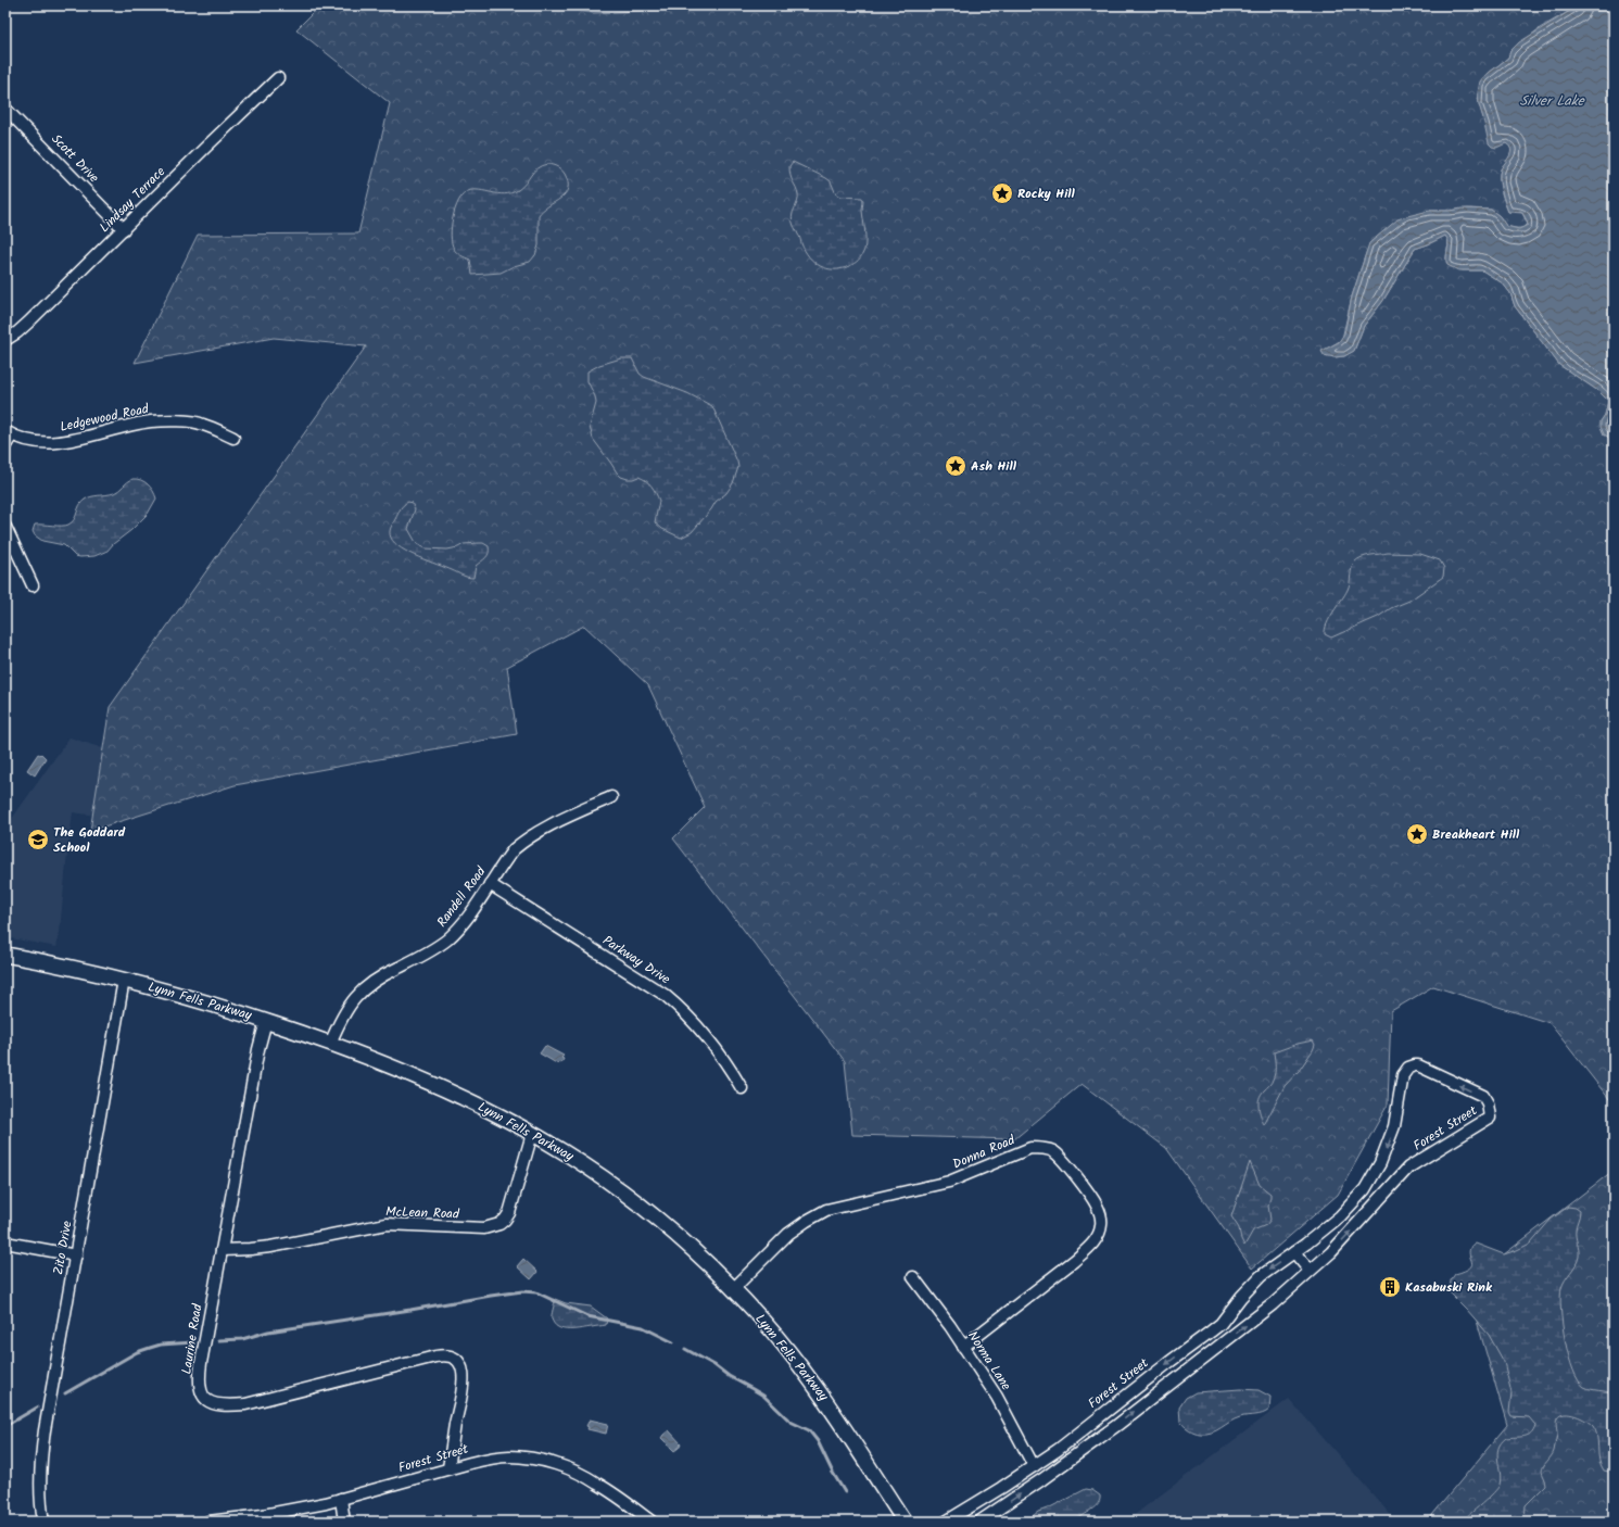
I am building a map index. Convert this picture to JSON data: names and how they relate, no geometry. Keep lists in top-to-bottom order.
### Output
{
  "streets": {
    "main road": ["Lynn Fells Parkway"],
    "street": [
      "Scott Drive",
      "Lindsay Terrace",
      "Ledgewood Road",
      "Randell Road",
      "Parkway Drive",
      "Forest Street",
      "Donna Road",
      "McLean Road",
      "Zito Drive",
      "Laurine Road",
      "Norma Lane"
    ]
  },
  "crossings": [
    ["Scott Drive", "Lindsay Terrace"],
    ["Randell Road", "Parkway Drive"],
    ["Randell Road", "Lynn Fells Parkway"],
    ["Lynn Fells Parkway", "Donna Road"],
    ["Lynn Fells Parkway", "McLean Road"],
    ["Lynn Fells Parkway", "Zito Drive"],
    ["Lynn Fells Parkway", "Laurine Road"],
    ["Forest Street", "Laurine Road"],
    ["Forest Street", "Norma Lane"],
    ["Donna Road", "Norma Lane"],
    ["McLean Road", "Laurine Road"]
  ],
  "water": ["Silver Lake"],
  "places": {
    "place": ["Rocky Hill", "Ash Hill", "Breakheart Hill"],
    "school or university": ["The Goddard School"],
    "building": ["Kasabuski Rink"]
  }
}
